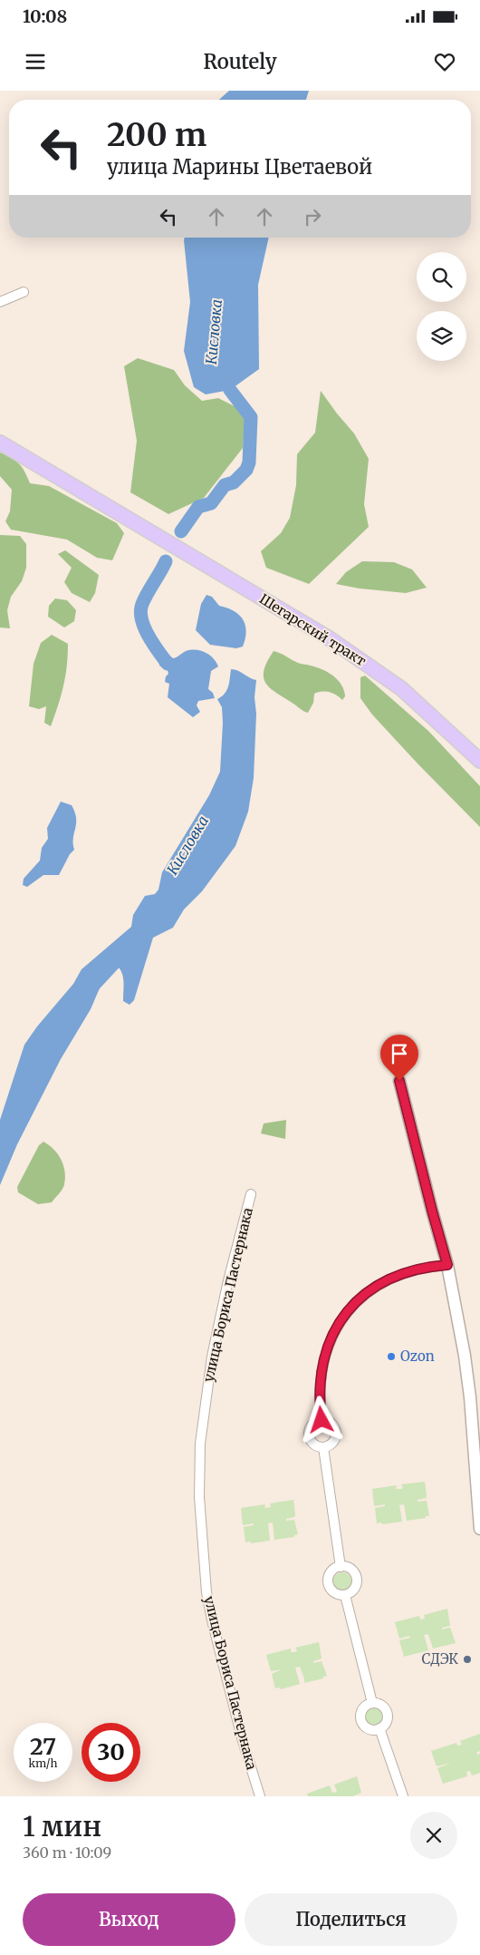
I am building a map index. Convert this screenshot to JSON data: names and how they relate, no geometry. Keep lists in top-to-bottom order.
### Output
{
  "streets": {
    "main road": ["Шегарский тракт"],
    "street": ["улица Бориса Пастернака"]
  },
  "water": ["Кисловка"],
  "places": ["Ozon", "СДЭК"],
  "page": {
    "status": "10:08",
    "header": "Routely",
    "turn": ["200 m", "улица Марины Цветаевой"],
    "speed": "27 km/h",
    "limit": "30",
    "heading": ["1 мин", "360 m · 10:09"],
    "buttons": ["Выход", "Поделиться"]
  }
}
